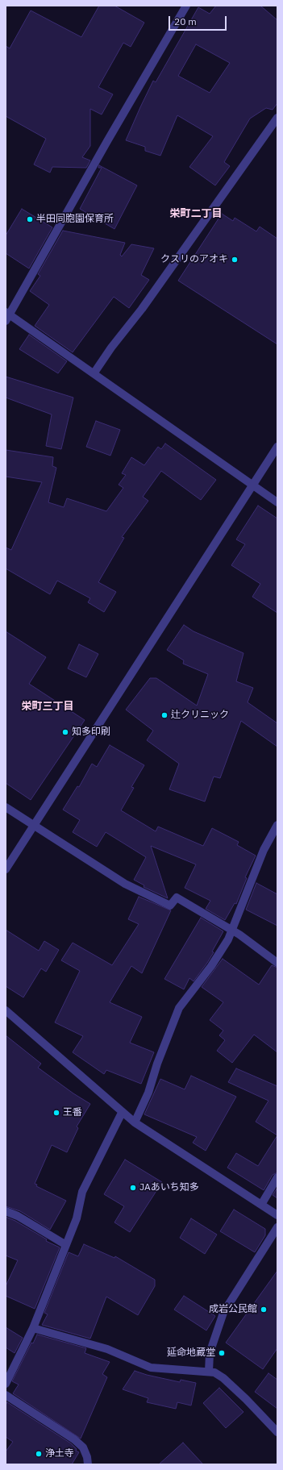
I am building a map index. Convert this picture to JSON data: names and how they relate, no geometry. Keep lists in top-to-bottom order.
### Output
{
  "districts": ["栄町二丁目", "栄町三丁目"],
  "places": [
    "半田同胞園保育所",
    "クスリのアオキ",
    "辻クリニック",
    "知多印刷",
    "王番",
    "JAあいち知多",
    "成岩公民館",
    "延命地蔵堂",
    "浄土寺"
  ],
  "scale_bar": "20 m"
}
